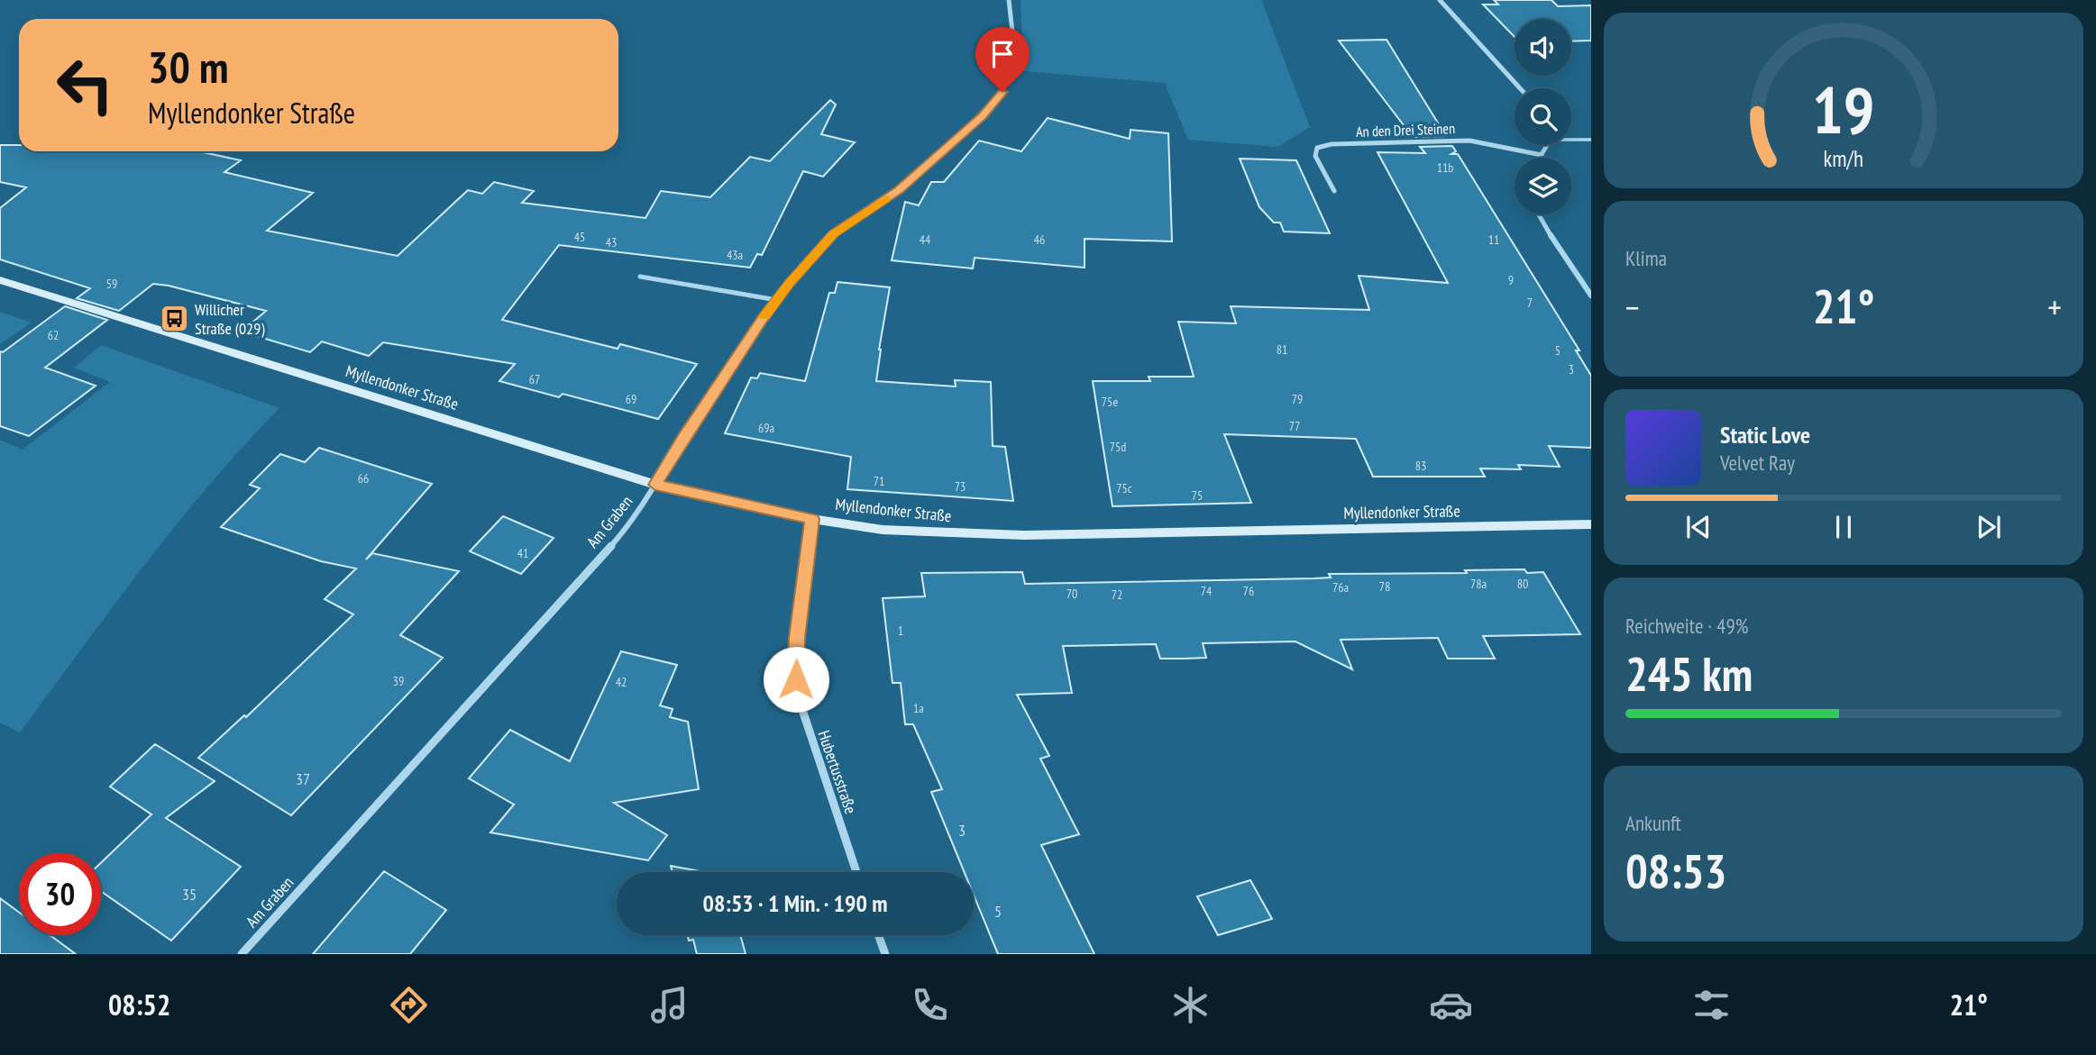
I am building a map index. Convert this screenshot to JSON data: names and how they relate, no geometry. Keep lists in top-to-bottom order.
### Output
{
  "streets": {
    "street": [
      "An den Drei Steinen",
      "Myllendonker Straße",
      "Am Graben",
      "Hubertusstraße"
    ]
  },
  "crossings": [
    ["Myllendonker Straße", "Am Graben"],
    ["Myllendonker Straße", "Hubertusstraße"]
  ],
  "places": {
    "bus stop": ["Willicher Straße (029)"]
  },
  "house_numbers": [
    "11b",
    "45",
    "44",
    "46",
    "11",
    "43",
    "43a",
    "9",
    "59",
    "7",
    "62",
    "81",
    "5",
    "3",
    "67",
    "69",
    "79",
    "75e",
    "77",
    "69a",
    "75d",
    "83",
    "66",
    "71",
    "73",
    "75c",
    "75",
    "41",
    "78a",
    "80",
    "78",
    "76a",
    "74",
    "76",
    "70",
    "72",
    "1",
    "39",
    "42",
    "1a",
    "37",
    "3",
    "35",
    "5"
  ],
  "page": {
    "turn": ["30 m", "Myllendonker Straße"],
    "tile": [
      "Klima",
      ["Reichweite · 49%", "245 km"],
      ["Ankunft", "08:53"]
    ],
    "heat": ["−", "21°", "+"],
    "song": ["Static Love", "Velvet Ray"],
    "limit": "30",
    "trip": "08:53 · 1 Min. · 190 m",
    "tabs": ["08:52", "21°"],
    "gauge": ["19", "km/h"]
  }
}
